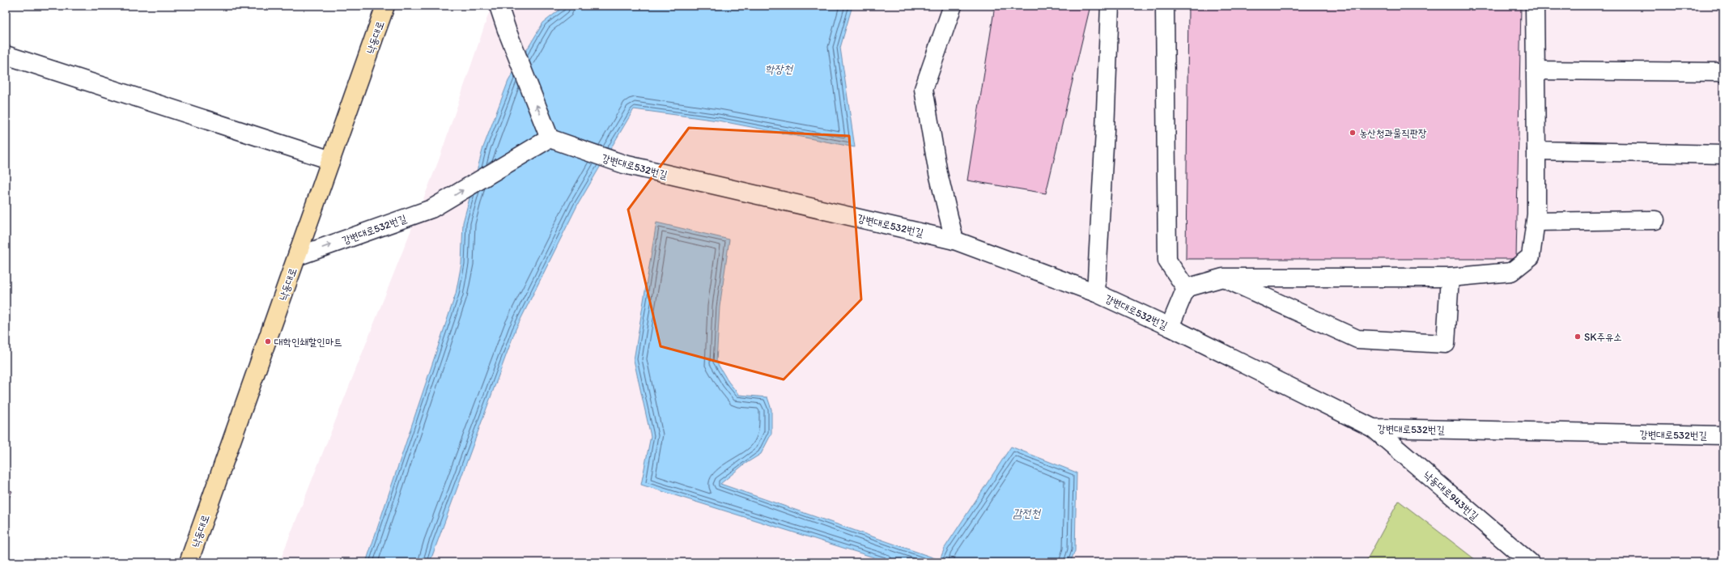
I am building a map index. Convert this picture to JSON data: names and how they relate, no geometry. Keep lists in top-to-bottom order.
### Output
{
  "streets": {
    "main road": ["낙동대로"],
    "street": ["강변대로532번길", "낙동대로943번길"]
  },
  "crossings": [
    ["낙동대로", "강변대로532번길"],
    ["강변대로532번길", "낙동대로943번길"]
  ],
  "water": ["학장천", "감전천"],
  "places": ["농산청과물직판장", "SK주유소", "대학인쇄할인마트"]
}
